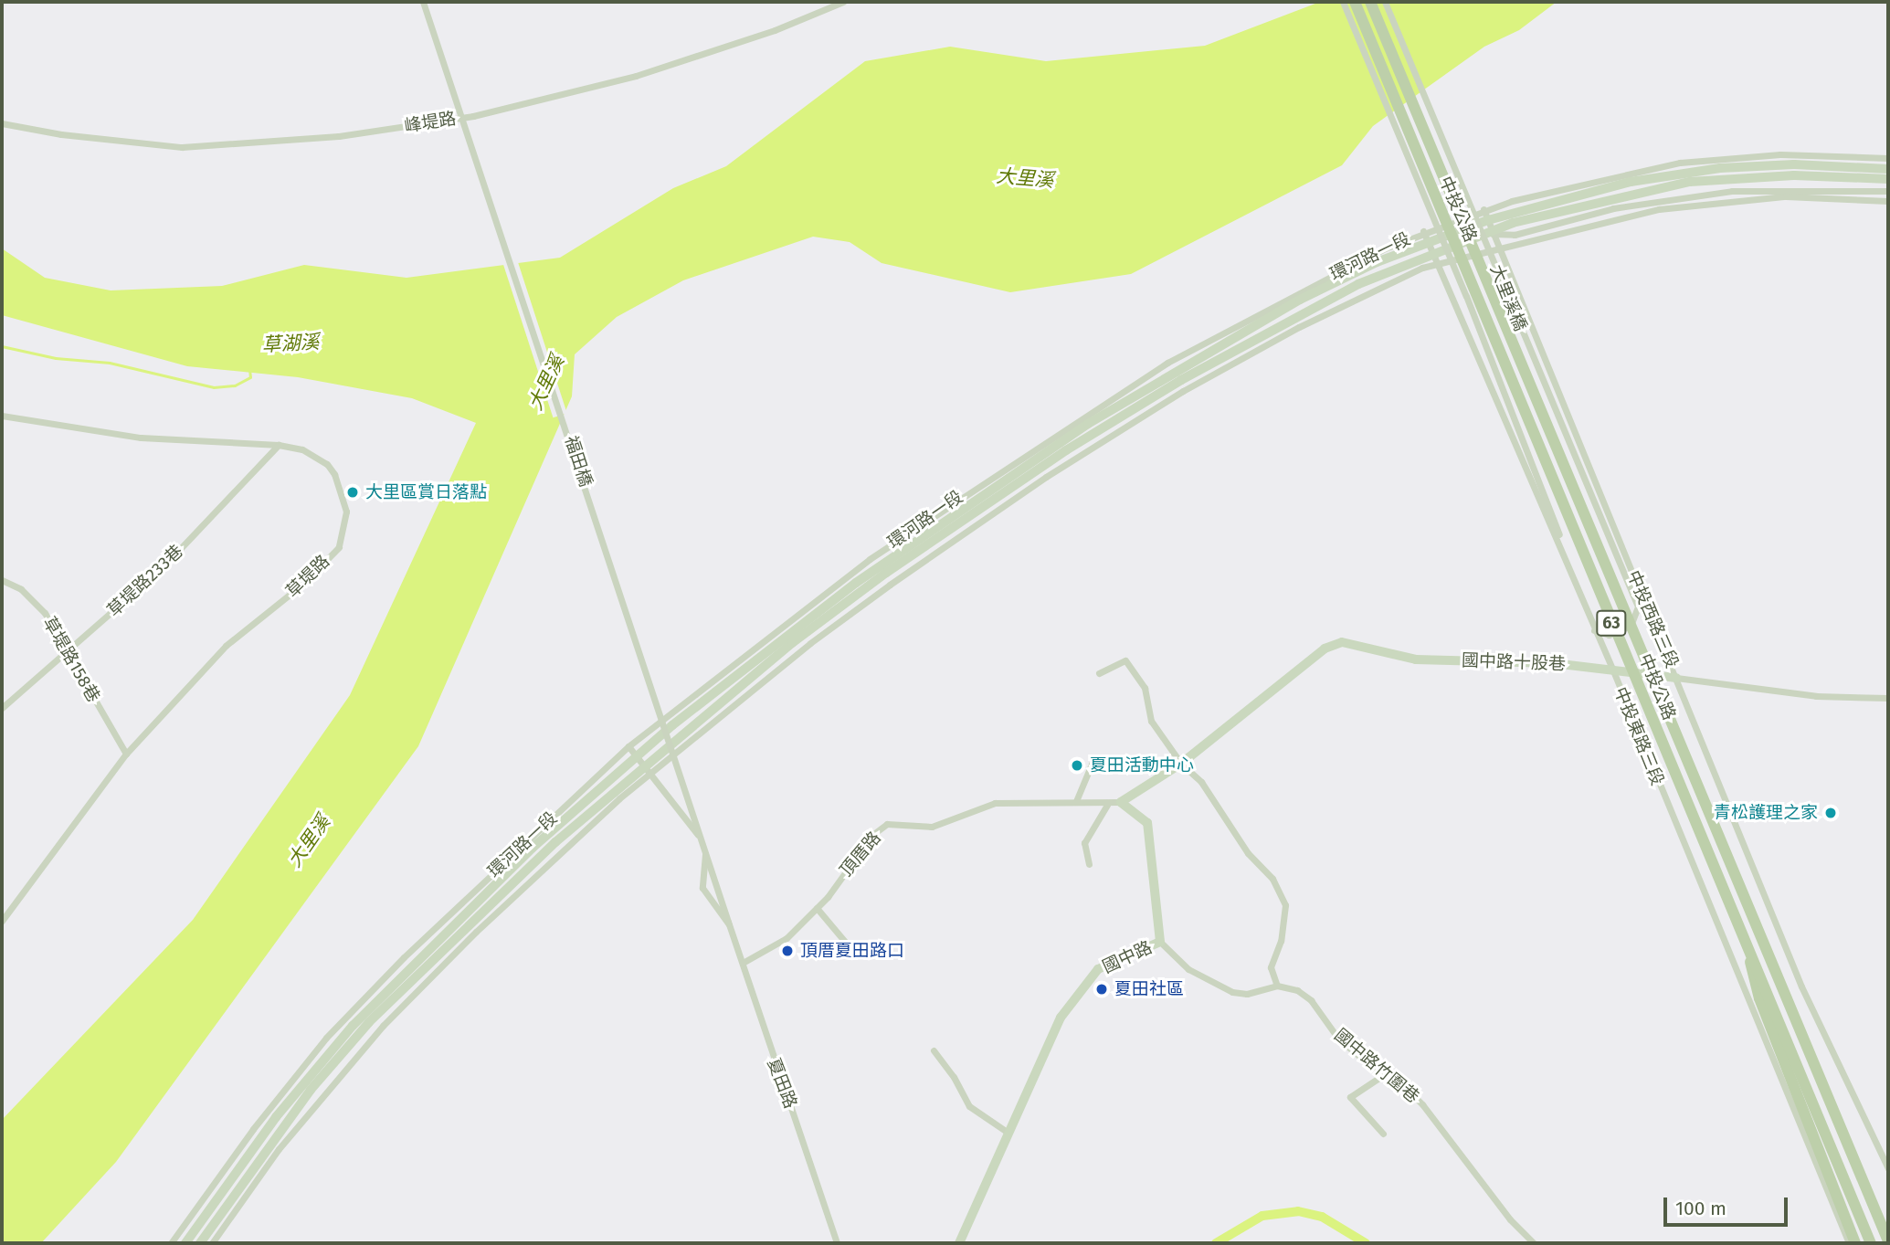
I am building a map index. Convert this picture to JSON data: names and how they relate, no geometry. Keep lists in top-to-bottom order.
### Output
{
  "streets": {
    "main road": ["中投公路", "63"],
    "street": [
      "峰堤路",
      "環河路一段",
      "大里溪橋",
      "福田橋",
      "草堤路",
      "草堤路233巷",
      "中投西路三段",
      "草堤路158巷",
      "國中路十股巷",
      "中投東路三段",
      "頂厝路",
      "國中路",
      "國中路竹圍巷",
      "夏田路"
    ]
  },
  "crossings": [
    ["環河路一段", "中投西路三段"],
    ["環河路一段", "中投東路三段"],
    ["福田橋", "夏田路"],
    ["草堤路", "草堤路233巷"],
    ["草堤路", "草堤路158巷"],
    ["草堤路233巷", "草堤路158巷"],
    ["中投西路三段", "國中路十股巷"],
    ["國中路十股巷", "中投東路三段"],
    ["頂厝路", "國中路"],
    ["頂厝路", "夏田路"]
  ],
  "water": ["大里溪", "草湖溪"],
  "places": [
    "大里區賞日落點",
    "夏田活動中心",
    "青松護理之家",
    "頂厝夏田路口",
    "夏田社區"
  ],
  "scale_bar": "100 m"
}
